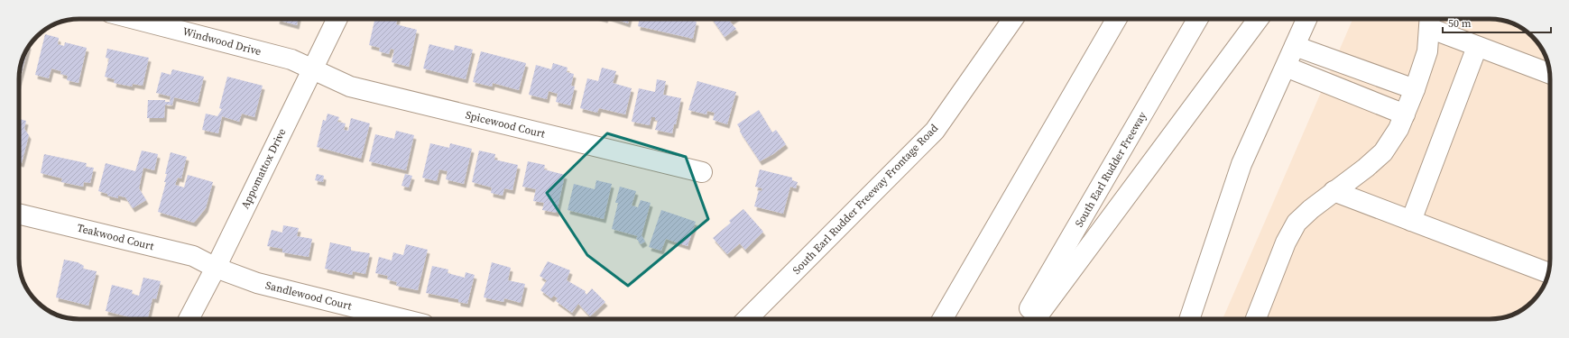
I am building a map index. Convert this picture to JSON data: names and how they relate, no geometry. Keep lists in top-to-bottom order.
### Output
{
  "streets": {
    "main road": [
      "Windwood Drive",
      "Spicewood Court",
      "Appomattox Drive",
      "South Earl Rudder Freeway",
      "South Earl Rudder Freeway Frontage Road",
      "Teakwood Court",
      "Sandlewood Court"
    ]
  },
  "crossings": [
    ["Windwood Drive", "Spicewood Court"],
    ["Windwood Drive", "Appomattox Drive"],
    ["Spicewood Court", "Appomattox Drive"],
    ["Appomattox Drive", "Teakwood Court"],
    ["Appomattox Drive", "Sandlewood Court"],
    ["Teakwood Court", "Sandlewood Court"]
  ],
  "scale_bar": "50 m"
}
